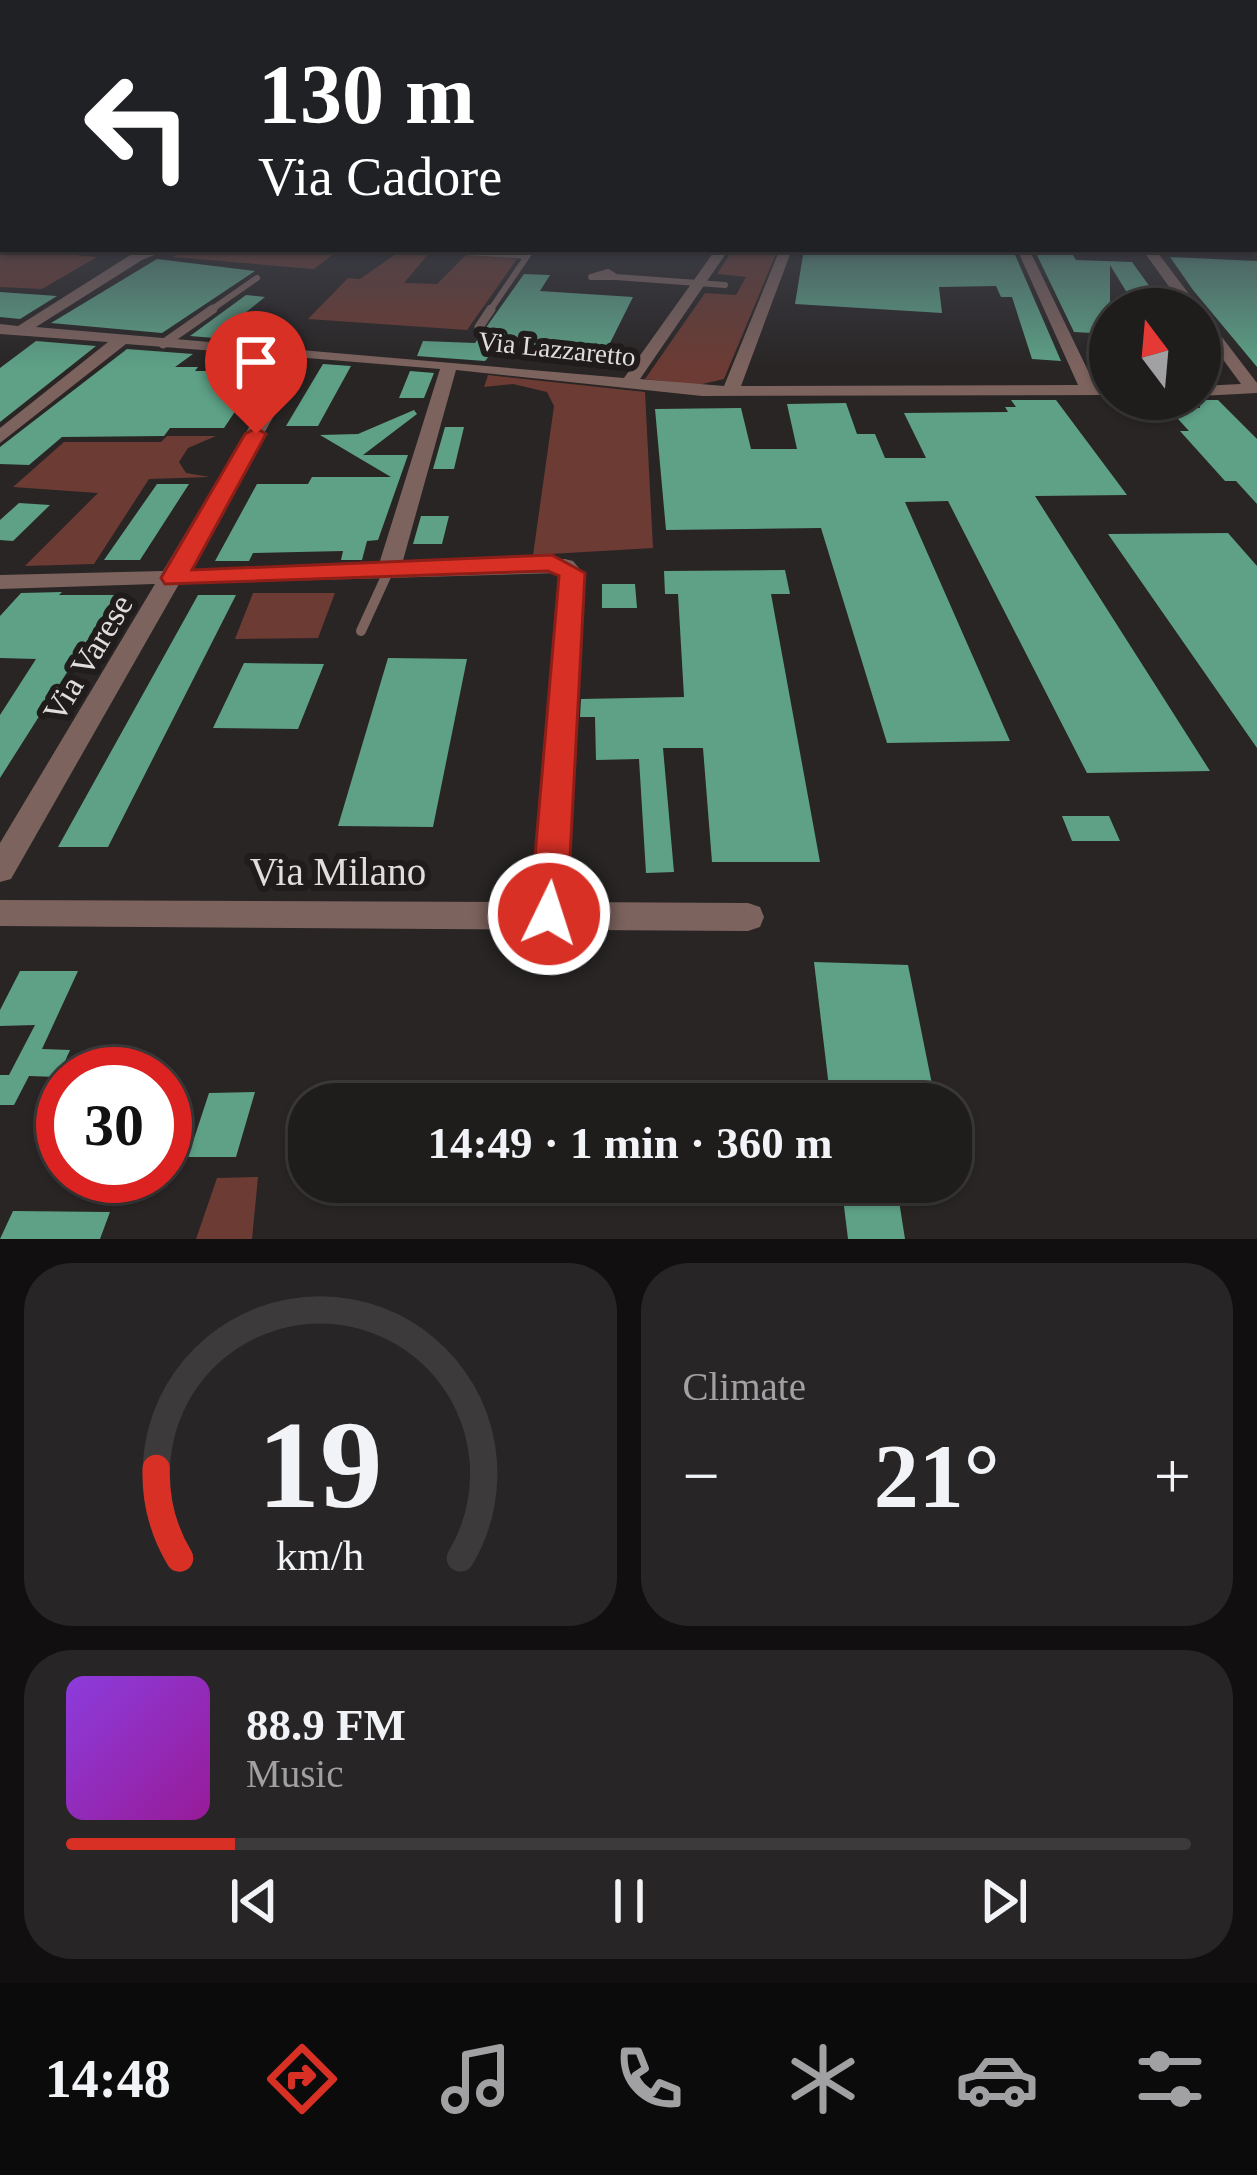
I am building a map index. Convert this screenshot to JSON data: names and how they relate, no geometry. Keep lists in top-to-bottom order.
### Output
{
  "streets": {
    "street": ["Via Lazzaretto", "Via Varese", "Via Milano"]
  },
  "crossings": [
    ["Via Lazzaretto", "Via Varese"]
  ],
  "north": "top",
  "page": {
    "turn": ["130 m", "Via Cadore"],
    "limit": "30",
    "trip": "14:49 · 1 min · 360 m",
    "tile": "Climate",
    "heat": ["−", "21°", "+"],
    "song": ["88.9 FM", "Music"],
    "tabs": "14:48",
    "gauge": ["19", "km/h"]
  }
}
